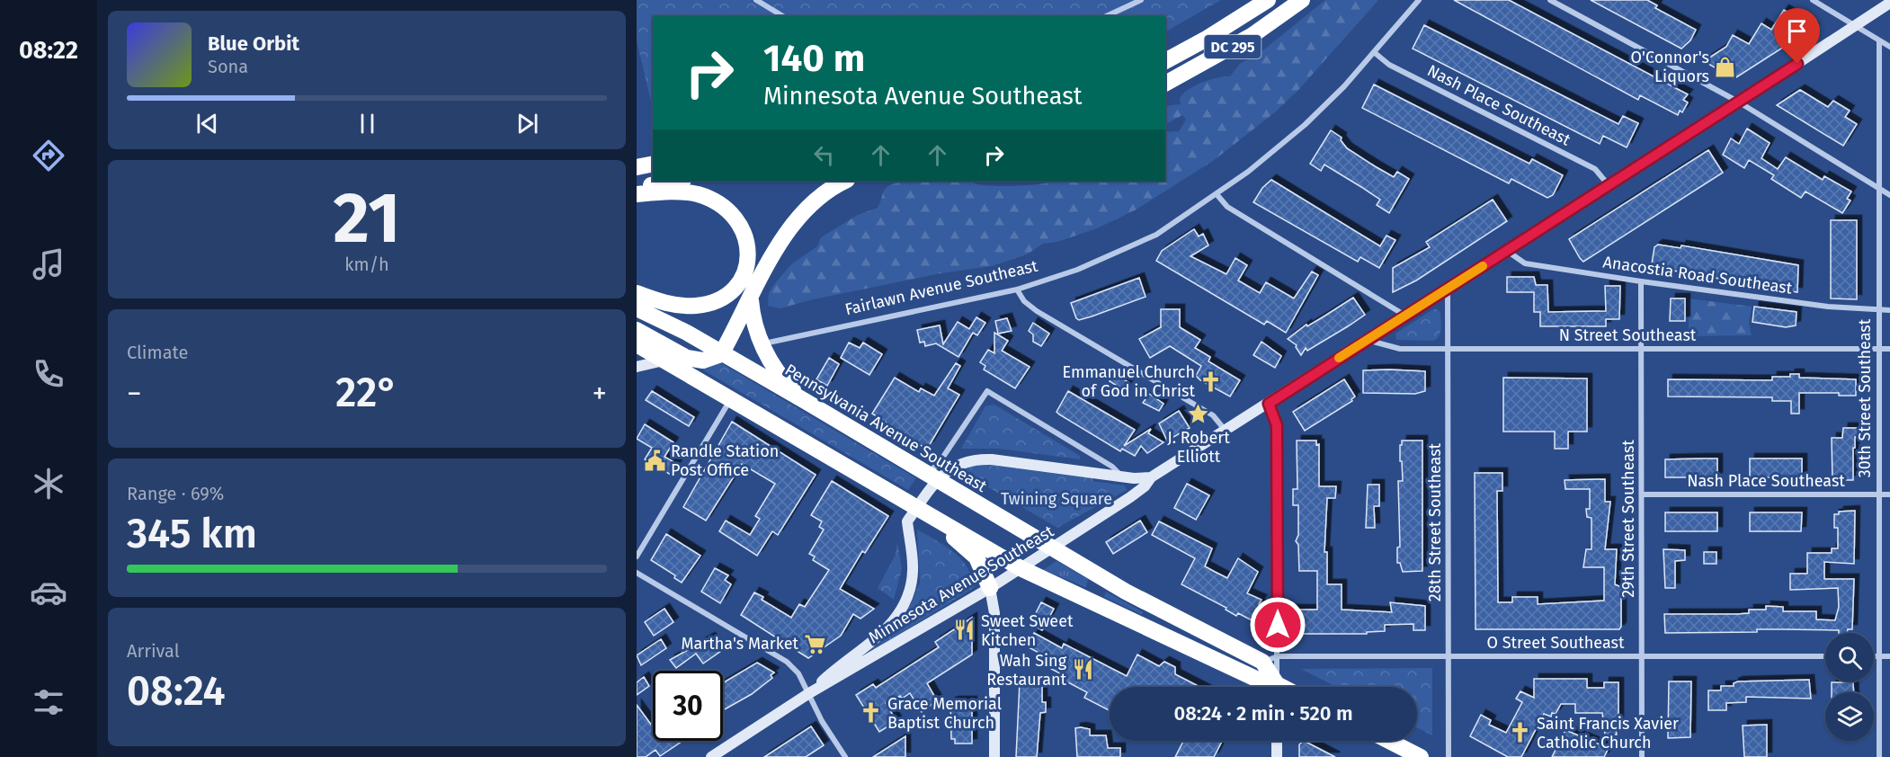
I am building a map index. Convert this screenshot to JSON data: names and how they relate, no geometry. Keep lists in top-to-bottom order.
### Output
{
  "streets": {
    "highway": ["DC 295", "Pennsylvania Avenue Southeast"],
    "main road": ["Minnesota Avenue Southeast"],
    "street": [
      "Nash Place Southeast",
      "Anacostia Road Southeast",
      "Fairlawn Avenue Southeast",
      "N Street Southeast",
      "30th Street Southeast",
      "29th Street Southeast",
      "28th Street Southeast",
      "O Street Southeast"
    ]
  },
  "crossings": [
    ["Nash Place Southeast", "Fairlawn Avenue Southeast"],
    ["Nash Place Southeast", "30th Street Southeast"],
    ["Nash Place Southeast", "29th Street Southeast"],
    ["Nash Place Southeast", "Minnesota Avenue Southeast"],
    ["Anacostia Road Southeast", "30th Street Southeast"],
    ["Anacostia Road Southeast", "29th Street Southeast"],
    ["Anacostia Road Southeast", "Minnesota Avenue Southeast"],
    ["N Street Southeast", "30th Street Southeast"],
    ["N Street Southeast", "29th Street Southeast"],
    ["N Street Southeast", "28th Street Southeast"],
    ["N Street Southeast", "Minnesota Avenue Southeast"],
    ["Pennsylvania Avenue Southeast", "Minnesota Avenue Southeast"],
    ["Pennsylvania Avenue Southeast", "O Street Southeast"],
    ["29th Street Southeast", "O Street Southeast"],
    ["28th Street Southeast", "Minnesota Avenue Southeast"],
    ["28th Street Southeast", "O Street Southeast"]
  ],
  "parks": ["Twining Square"],
  "places": {
    "shop": ["O'Connor's Liquors"],
    "church": ["Emmanuel Church of God in Christ", "Grace Memorial Baptist Church", "Saint Francis Xavier Catholic Church"],
    "place": ["J. Robert Elliott"],
    "public building": ["Randle Station Post Office"],
    "restaurant": ["Sweet Sweet Kitchen", "Wah Sing Restaurant"],
    "supermarket": ["Martha's Market"]
  },
  "page": {
    "tabs": "08:22",
    "turn": ["140 m", "Minnesota Avenue Southeast"],
    "song": ["Blue Orbit", "Sona"],
    "tile": [
      ["21", "km/h"],
      "Climate",
      ["Range · 69%", "345 km"],
      ["Arrival", "08:24"]
    ],
    "heat": ["−", "22°", "+"],
    "limit": "30",
    "trip": "08:24 · 2 min · 520 m"
  }
}
